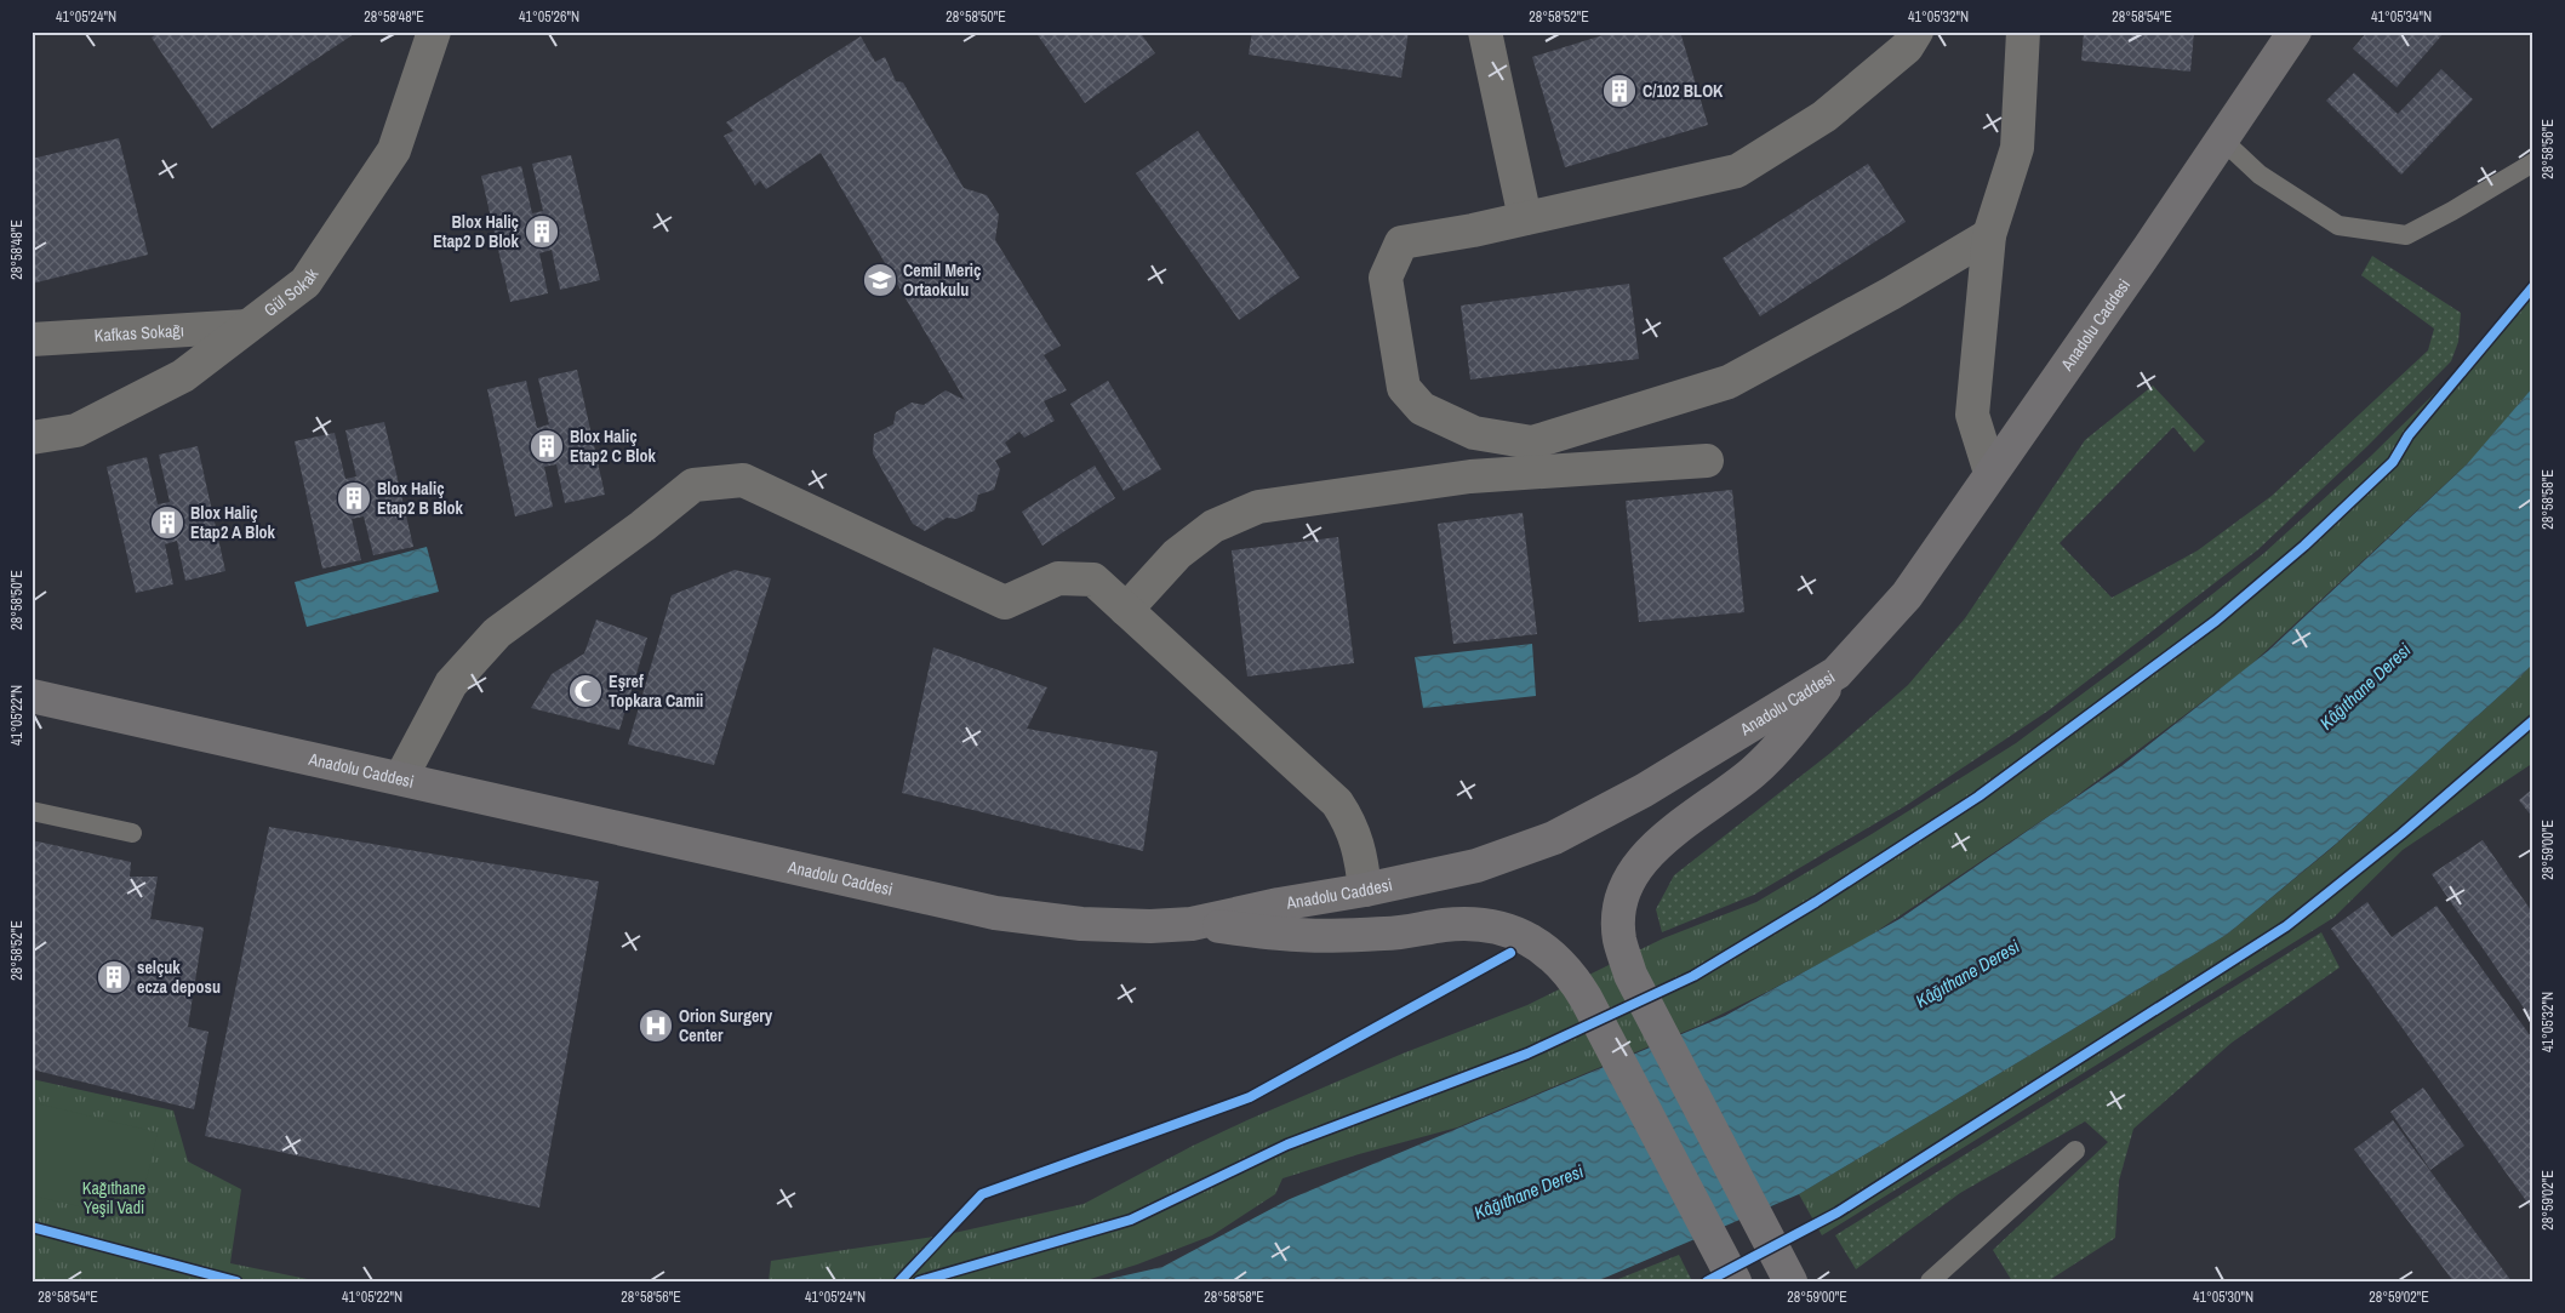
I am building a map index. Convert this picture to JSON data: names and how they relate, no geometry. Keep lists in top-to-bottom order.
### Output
{
  "streets": {
    "main road": ["Anadolu Caddesi"],
    "street": ["Gül Sokak", "Kafkas Sokağı"]
  },
  "crossings": [
    ["Gül Sokak", "Kafkas Sokağı"]
  ],
  "water": ["Kâğıthane Deresi"],
  "parks": ["Kağıthane Yeşil Vadi"],
  "places": {
    "building": [
      "C/102 BLOK",
      "Blox Haliç Etap2 D Blok",
      "Blox Haliç Etap2 C Blok",
      "Blox Haliç Etap2 B Blok",
      "Blox Haliç Etap2 A Blok",
      "selçuk ecza deposu"
    ],
    "school or university": ["Cemil Meriç Ortaokulu"],
    "mosque": ["Eşref Topkara Camii"],
    "hospital": ["Orion Surgery Center"]
  },
  "coordinates": [
    "41°05'24\"N",
    "28°58'48\"E",
    "41°05'26\"N",
    "28°58'50\"E",
    "28°58'52\"E",
    "41°05'32\"N",
    "28°58'54\"E",
    "41°05'34\"N",
    "28°58'56\"E",
    "28°58'58\"E",
    "41°05'22\"N",
    "28°59'00\"E",
    "28°59'02\"E",
    "41°05'30\"N"
  ]
}
